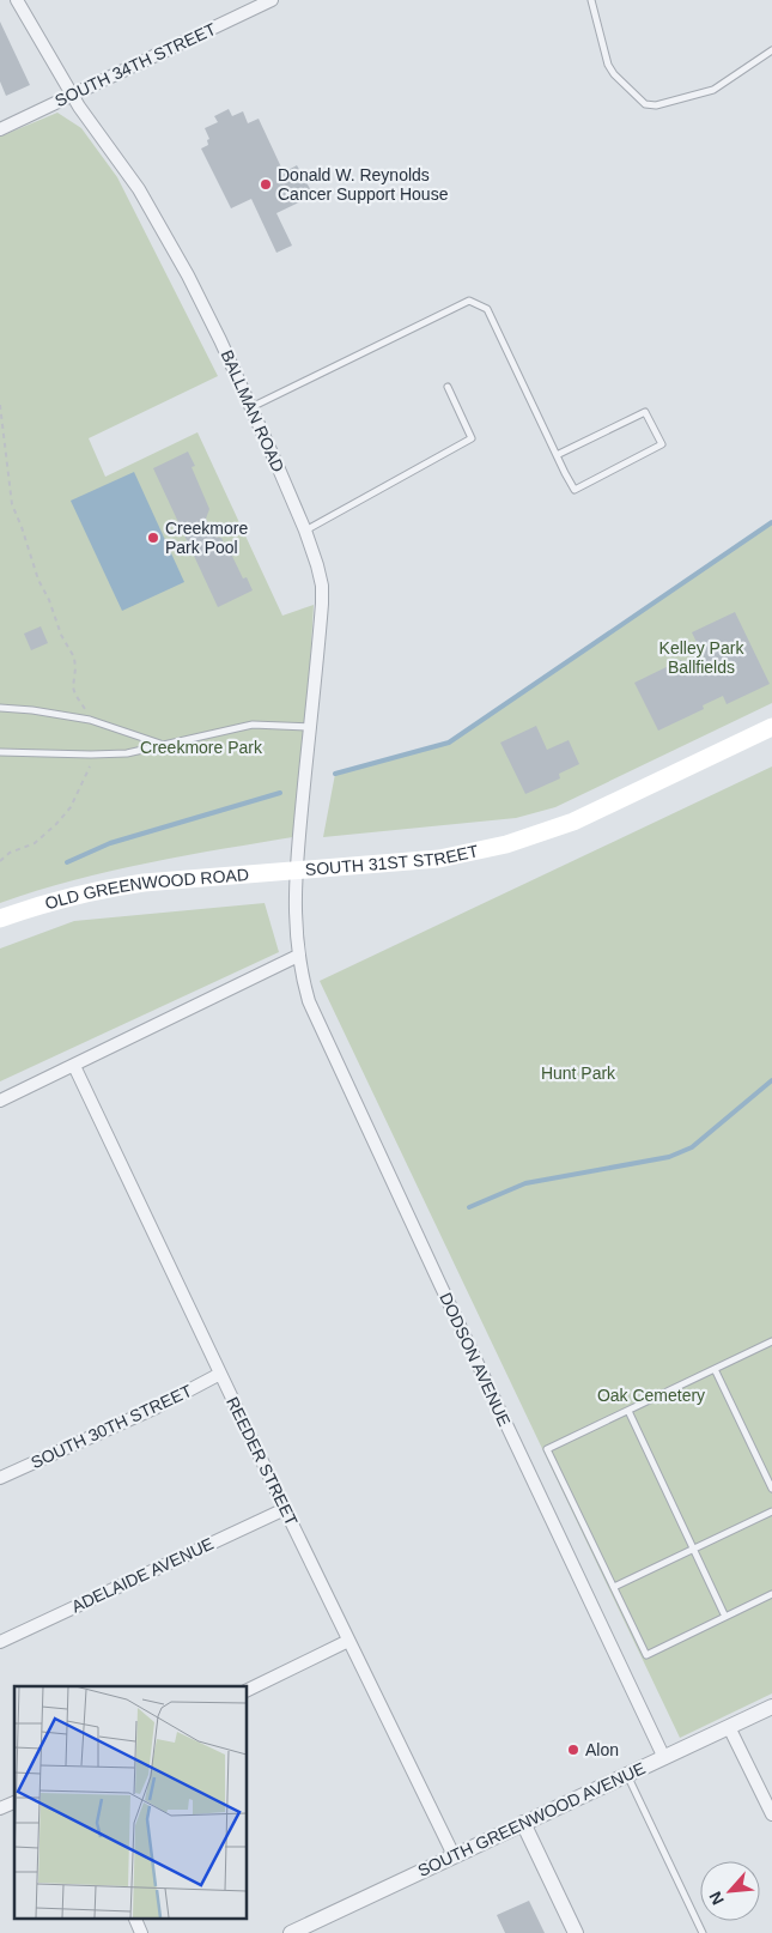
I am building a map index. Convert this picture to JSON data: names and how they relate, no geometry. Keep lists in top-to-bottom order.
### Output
{
  "streets": {
    "main road": ["SOUTH 31ST STREET", "OLD GREENWOOD ROAD"],
    "street": [
      "SOUTH 34TH STREET",
      "BALLMAN ROAD",
      "DODSON AVENUE",
      "SOUTH 30TH STREET",
      "REEDER STREET",
      "ADELAIDE AVENUE",
      "SOUTH GREENWOOD AVENUE"
    ]
  },
  "crossings": [
    ["SOUTH 34TH STREET", "BALLMAN ROAD"],
    ["BALLMAN ROAD", "SOUTH 31ST STREET"],
    ["BALLMAN ROAD", "OLD GREENWOOD ROAD"],
    ["SOUTH 31ST STREET", "OLD GREENWOOD ROAD"],
    ["SOUTH 31ST STREET", "DODSON AVENUE"],
    ["DODSON AVENUE", "SOUTH GREENWOOD AVENUE"],
    ["SOUTH 30TH STREET", "REEDER STREET"],
    ["REEDER STREET", "ADELAIDE AVENUE"],
    ["REEDER STREET", "SOUTH GREENWOOD AVENUE"]
  ],
  "parks": [
    "Kelley Park Ballfields",
    "Creekmore Park",
    "Hunt Park",
    "Oak Cemetery"
  ],
  "places": ["Donald W. Reynolds Cancer Support House", "Creekmore Park Pool", "Alon"],
  "north": "bottom left"
}
